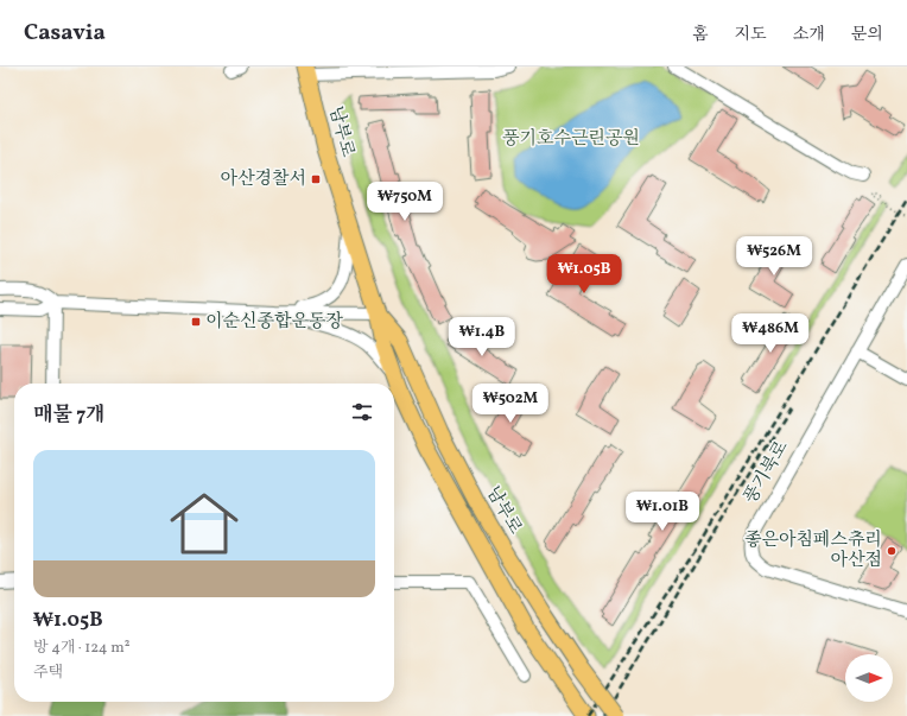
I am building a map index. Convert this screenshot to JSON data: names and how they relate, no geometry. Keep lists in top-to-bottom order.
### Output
{
  "streets": {
    "main road": ["남부로"],
    "street": ["풍기북로"]
  },
  "parks": ["풍기호수근린공원"],
  "places": {
    "transit": ["아산경찰서", "이순신종합운동장"],
    "other": ["좋은아침페스츄리 아산점"]
  },
  "north": "right",
  "page": {
    "header": "Casavia",
    "nav": [
      "홈",
      "지도",
      "소개",
      "문의"
    ],
    "price": [
      "₩750M",
      "₩526M",
      "₩1.05B",
      "₩486M",
      "₩1.4B",
      "₩502M",
      "₩1.01B"
    ],
    "heading": "매물 7개",
    "list": [
      {
        "name": "₩1.05B",
        "note": "방 4개 · 124 m² · 주택"
      }
    ]
  }
}
